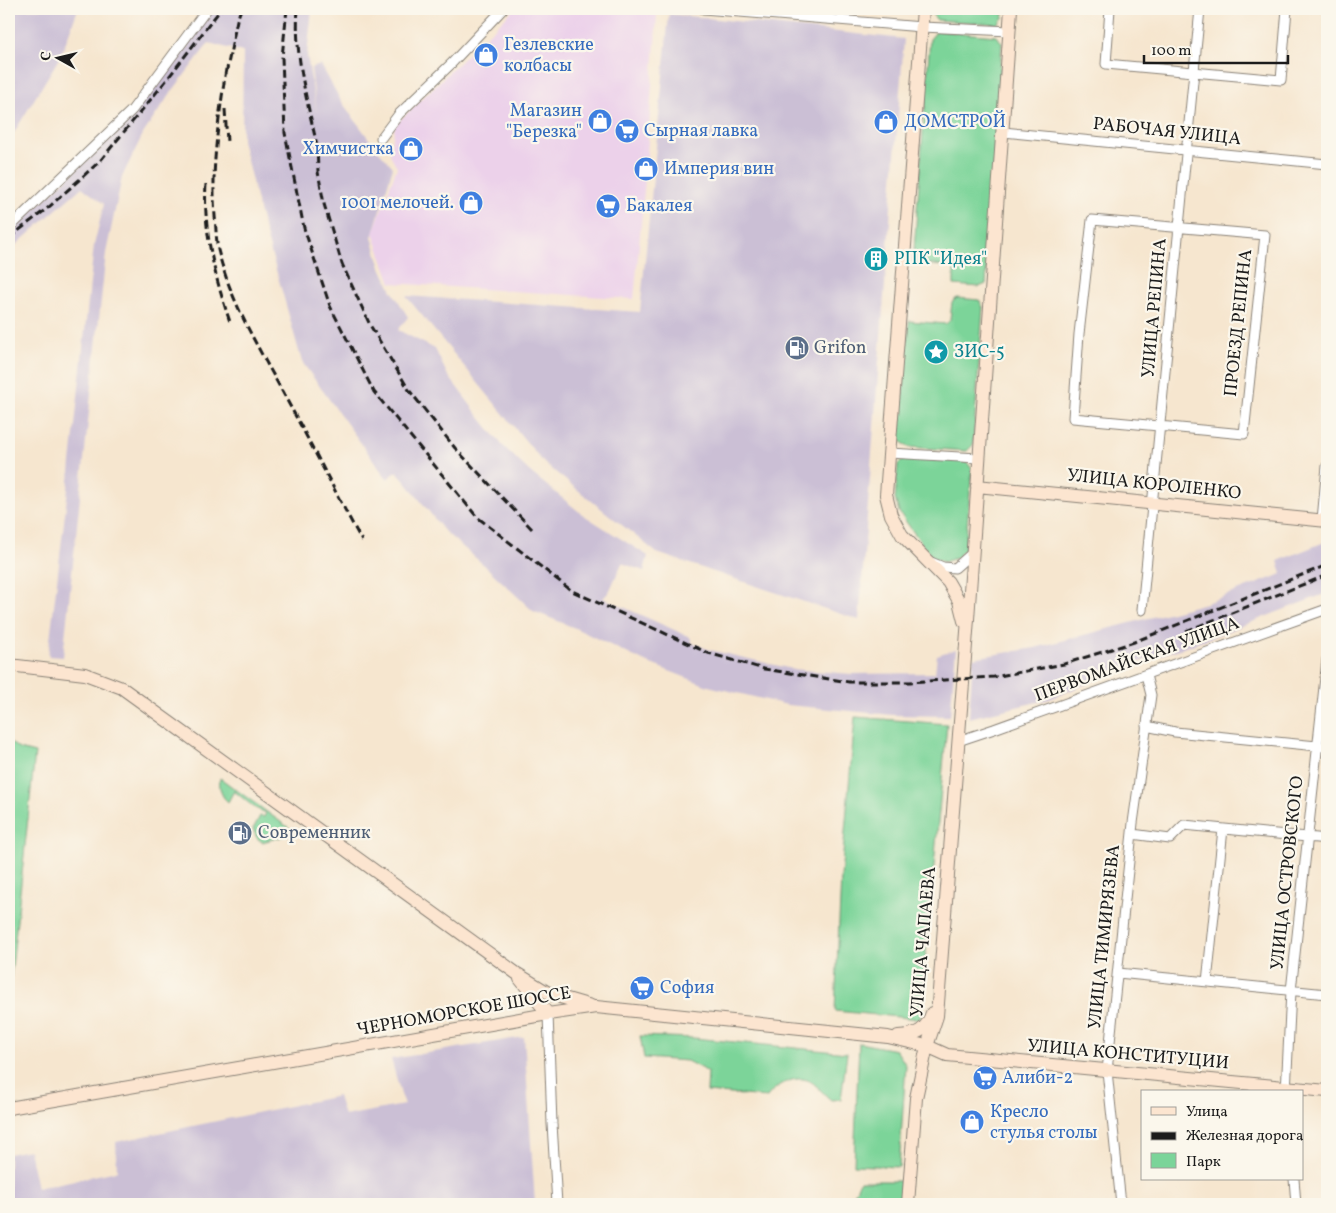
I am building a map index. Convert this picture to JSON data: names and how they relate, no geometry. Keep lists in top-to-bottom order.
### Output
{
  "streets": {
    "main road": [
      "УЛИЦА КОРОЛЕНКО",
      "УЛИЦА ЧАПАЕВА",
      "ЧЕРНОМОРСКОЕ ШОССЕ",
      "УЛИЦА КОНСТИТУЦИИ"
    ],
    "street": [
      "РАБОЧАЯ УЛИЦА",
      "УЛИЦА РЕПИНА",
      "ПРОЕЗД РЕПИНА",
      "ПЕРВОМАЙСКАЯ УЛИЦА",
      "УЛИЦА ОСТРОВСКОГО",
      "УЛИЦА ТИМИРЯЗЕВА"
    ]
  },
  "crossings": [
    ["РАБОЧАЯ УЛИЦА", "УЛИЦА РЕПИНА"],
    ["РАБОЧАЯ УЛИЦА", "УЛИЦА ЧАПАЕВА"],
    ["УЛИЦА РЕПИНА", "ПРОЕЗД РЕПИНА"],
    ["УЛИЦА РЕПИНА", "УЛИЦА КОРОЛЕНКО"],
    ["УЛИЦА КОРОЛЕНКО", "УЛИЦА ЧАПАЕВА"],
    ["ПЕРВОМАЙСКАЯ УЛИЦА", "УЛИЦА ТИМИРЯЗЕВА"],
    ["ПЕРВОМАЙСКАЯ УЛИЦА", "УЛИЦА ЧАПАЕВА"],
    ["УЛИЦА ОСТРОВСКОГО", "УЛИЦА КОНСТИТУЦИИ"],
    ["УЛИЦА ТИМИРЯЗЕВА", "УЛИЦА КОНСТИТУЦИИ"],
    ["УЛИЦА ЧАПАЕВА", "ЧЕРНОМОРСКОЕ ШОССЕ"],
    ["УЛИЦА ЧАПАЕВА", "УЛИЦА КОНСТИТУЦИИ"],
    ["ЧЕРНОМОРСКОЕ ШОССЕ", "УЛИЦА КОНСТИТУЦИИ"]
  ],
  "places": {
    "shop": [
      "Гезлевские колбасы",
      "Магазин \"Березка\"",
      "ДОМСТРОЙ",
      "Химчистка",
      "Империя вин",
      "1001 мелочей.",
      "Кресло стулья столы"
    ],
    "supermarket": [
      "Сырная лавка",
      "Бакалея",
      "София",
      "Алиби-2"
    ],
    "building": ["РПК \"Идея\""],
    "fuel station": ["Grifon", "Современник"],
    "place": ["ЗИС-5"]
  },
  "legend": ["Улица", "Железная дорога", "Парк"],
  "scale_bar": "100 m",
  "north": "left"
}
